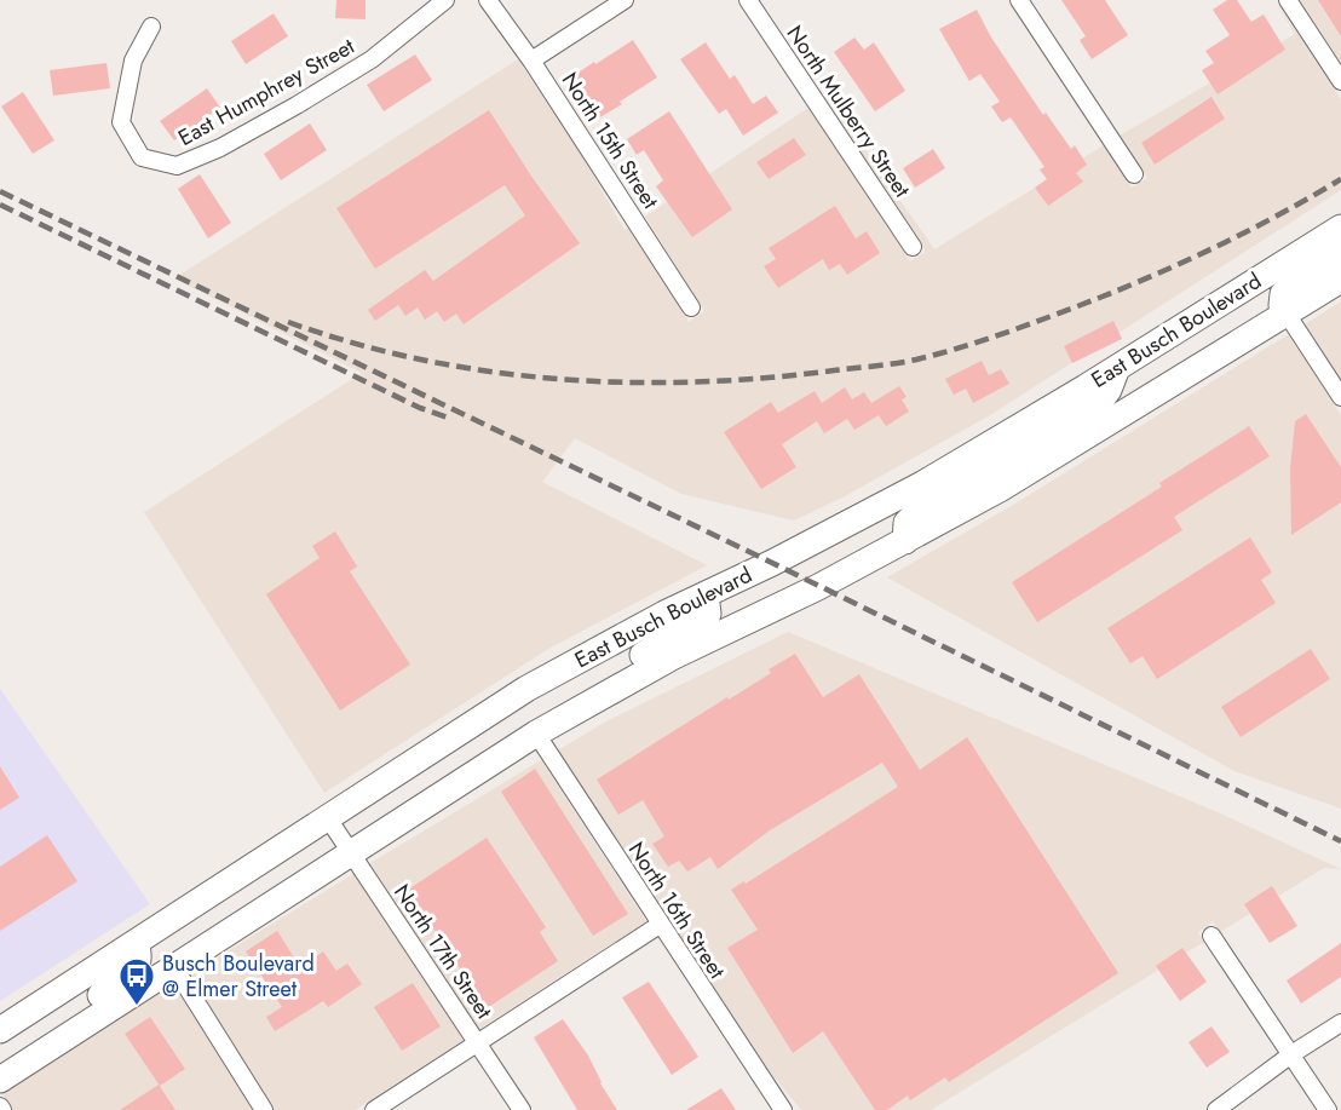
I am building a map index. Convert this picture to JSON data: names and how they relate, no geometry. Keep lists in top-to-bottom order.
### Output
{
  "streets": {
    "main road": ["East Busch Boulevard"],
    "street": [
      "East Humphrey Street",
      "North Mulberry Street",
      "North 15th Street",
      "North 16th Street",
      "North 17th Street"
    ]
  },
  "crossings": [
    ["East Busch Boulevard", "North 16th Street"],
    ["East Busch Boulevard", "North 17th Street"]
  ],
  "places": {
    "bus stop": ["Busch Boulevard @ Elmer Street"]
  }
}
